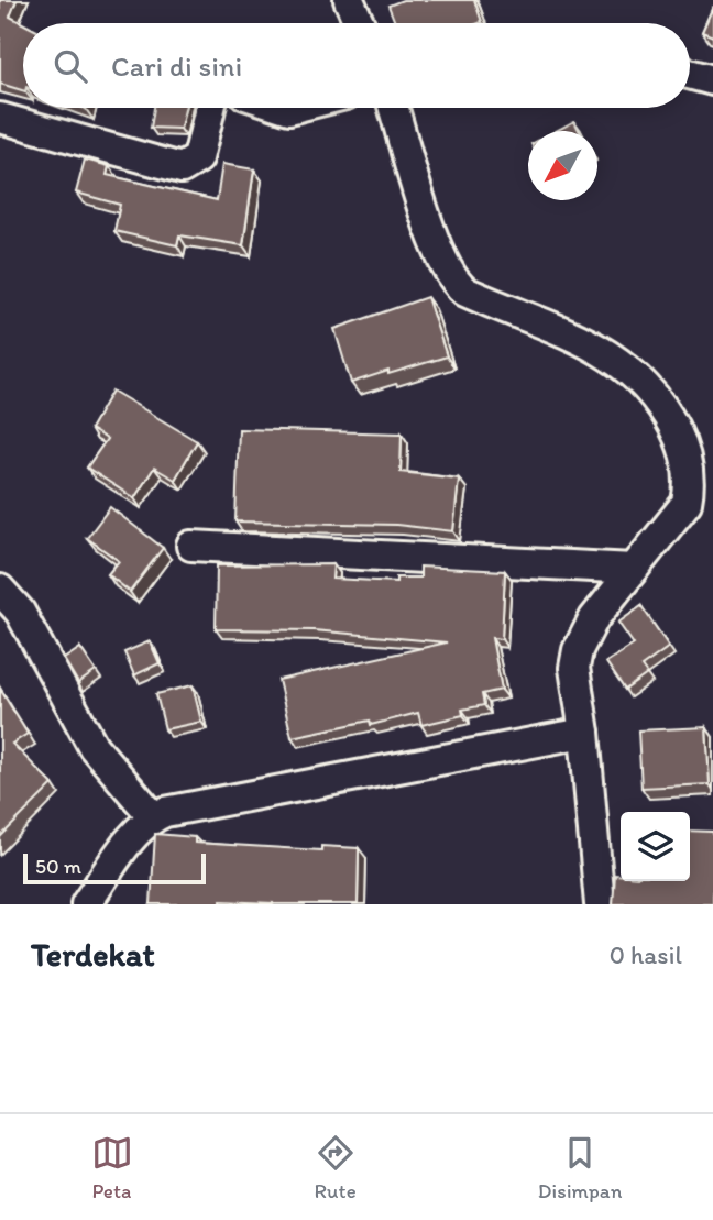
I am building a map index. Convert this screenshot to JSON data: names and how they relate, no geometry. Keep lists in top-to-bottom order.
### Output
{
  "scale_bar": "50 m",
  "north": "bottom left",
  "page": {
    "search": "Cari di sini",
    "scale": "50 m",
    "heading": ["Terdekat", "0 hasil"],
    "nav": ["Peta", "Rute", "Disimpan"]
  }
}
